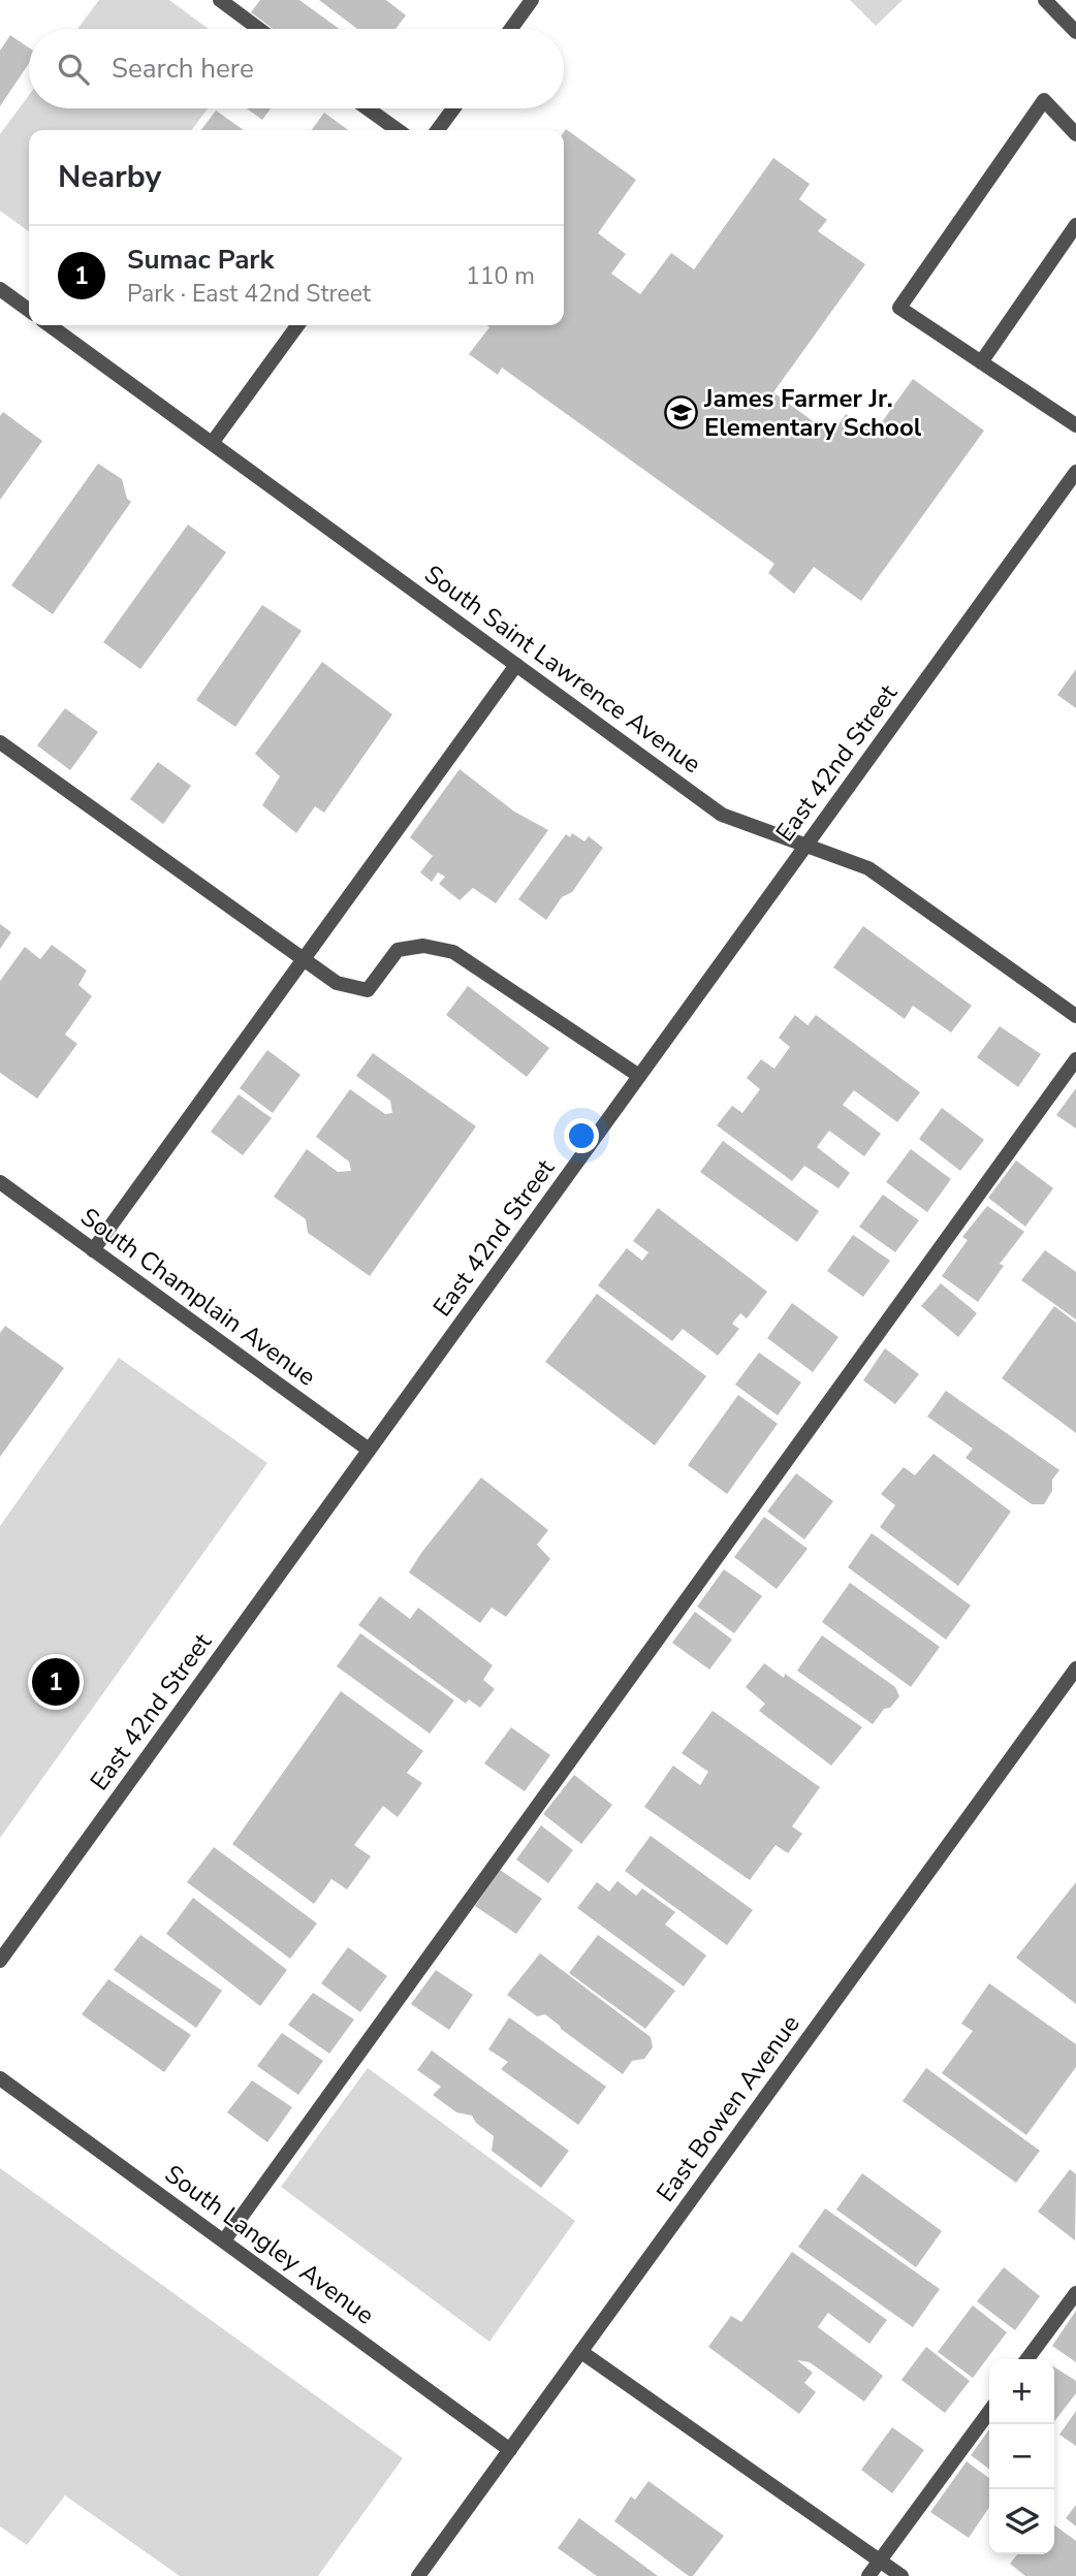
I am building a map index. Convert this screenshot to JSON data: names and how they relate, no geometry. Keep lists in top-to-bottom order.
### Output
{
  "streets": {
    "street": [
      "South Saint Lawrence Avenue",
      "East 42nd Street",
      "South Champlain Avenue",
      "East Bowen Avenue",
      "South Langley Avenue"
    ]
  },
  "crossings": [
    ["South Saint Lawrence Avenue", "East 42nd Street"],
    ["East 42nd Street", "South Champlain Avenue"],
    ["East Bowen Avenue", "South Langley Avenue"]
  ],
  "places": {
    "school or university": ["James Farmer Jr. Elementary School"]
  },
  "page": {
    "search": "Search here",
    "heading": "Nearby",
    "list": [
      {
        "mark": "1",
        "name": "Sumac Park",
        "note": "Park · East 42nd Street",
        "value": "110 m"
      }
    ],
    "pins": "1",
    "map_buttons": ["+", "−"]
  }
}
